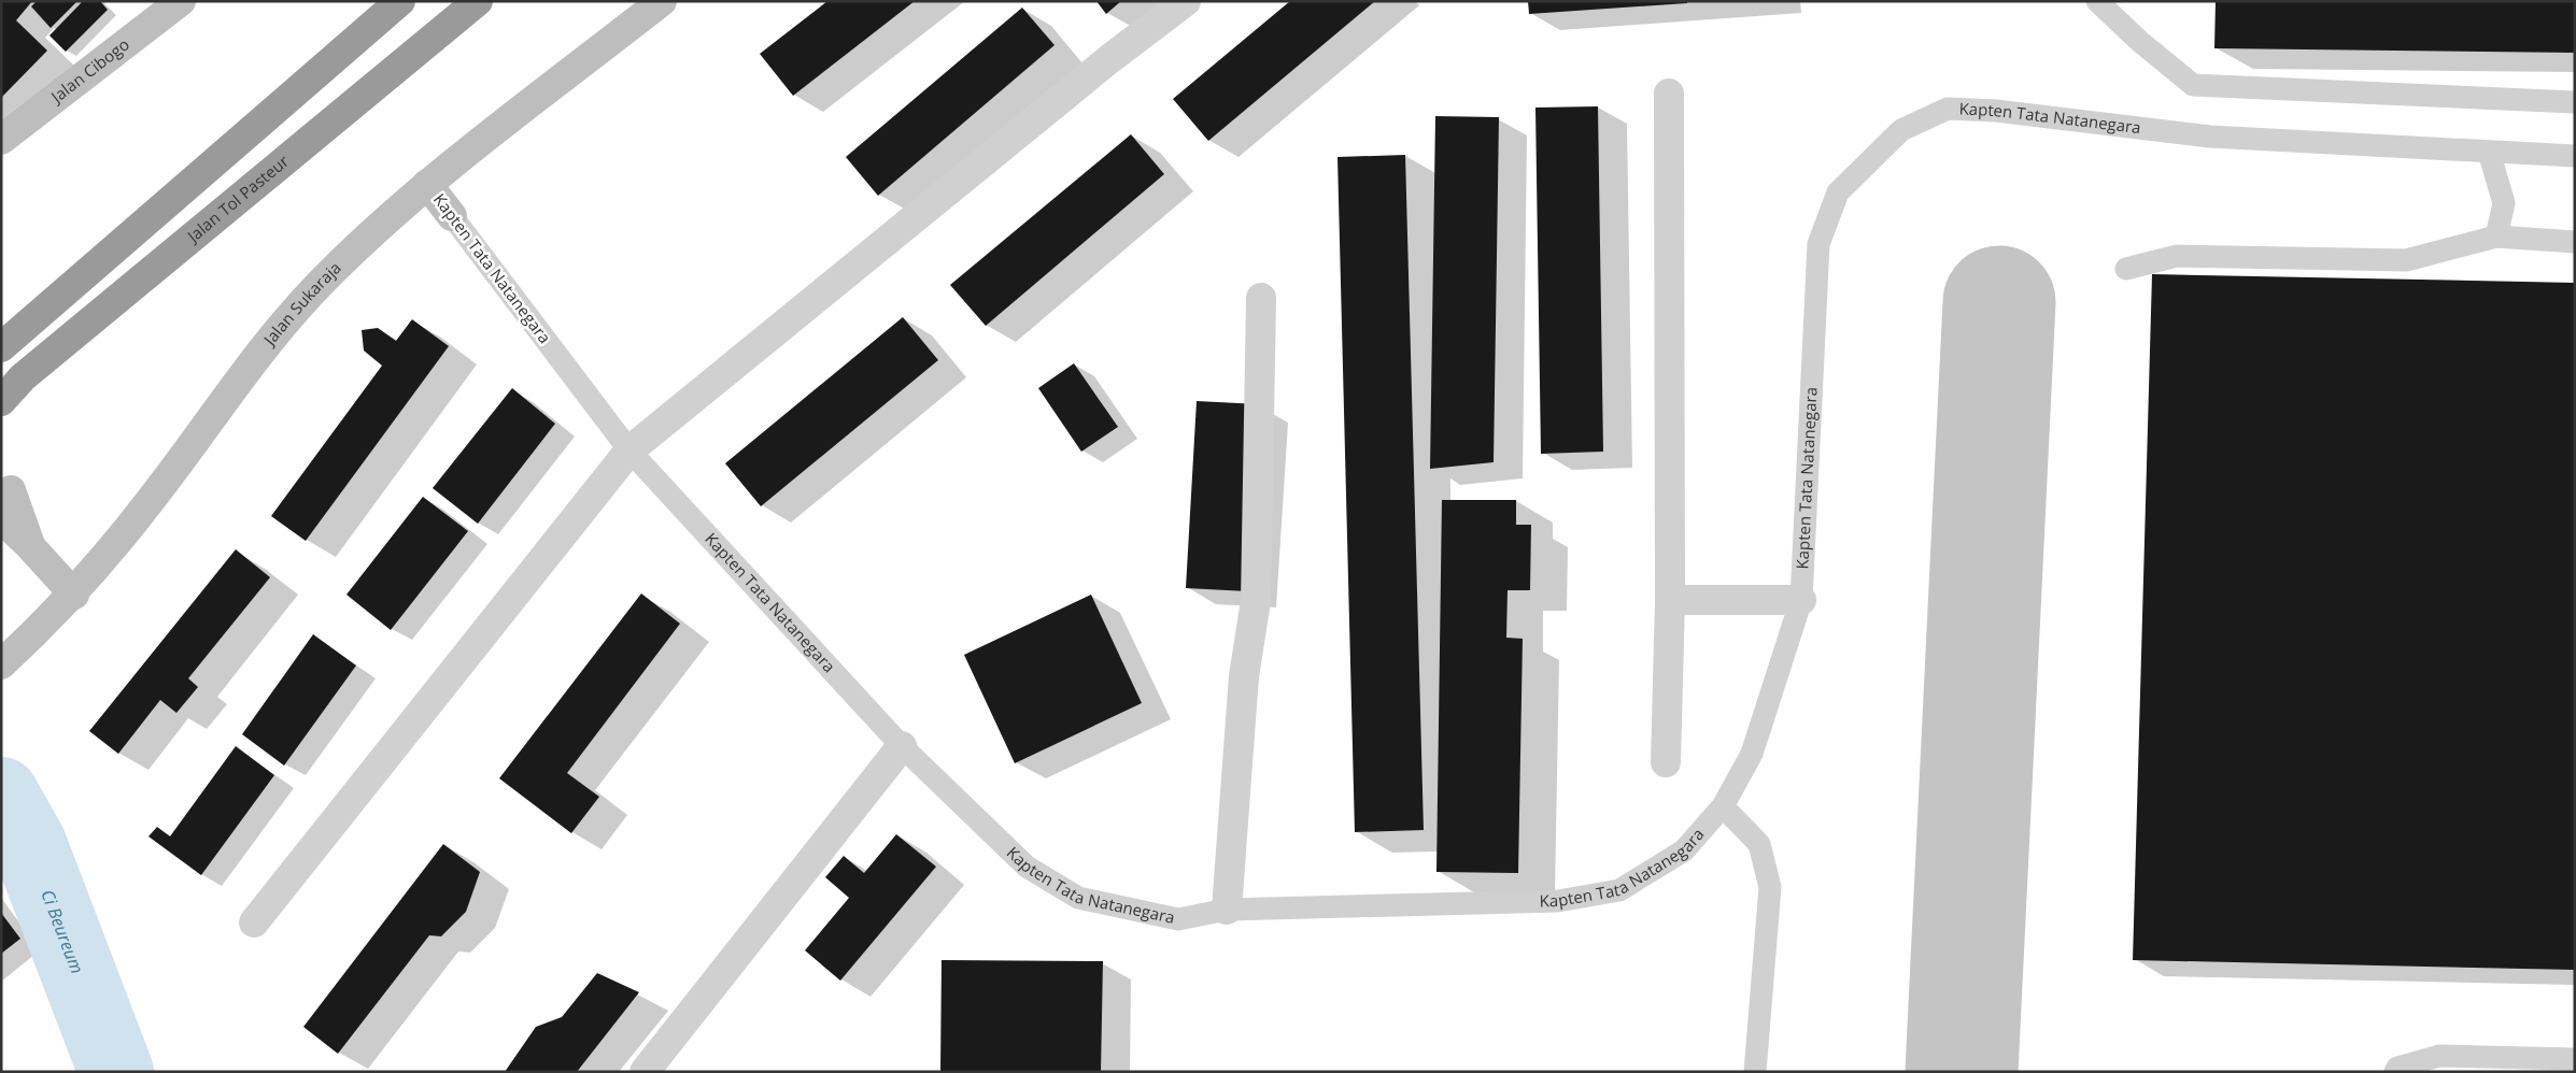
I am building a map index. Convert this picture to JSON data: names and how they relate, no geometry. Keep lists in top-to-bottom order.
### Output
{
  "streets": {
    "highway": ["Jalan Tol Pasteur"],
    "main road": ["Jalan Cibogo", "Kapten Tata Natanegara", "Jalan Sukaraja"]
  },
  "crossings": [
    ["Kapten Tata Natanegara", "Jalan Sukaraja"]
  ],
  "water": ["Ci Beureum"]
}
